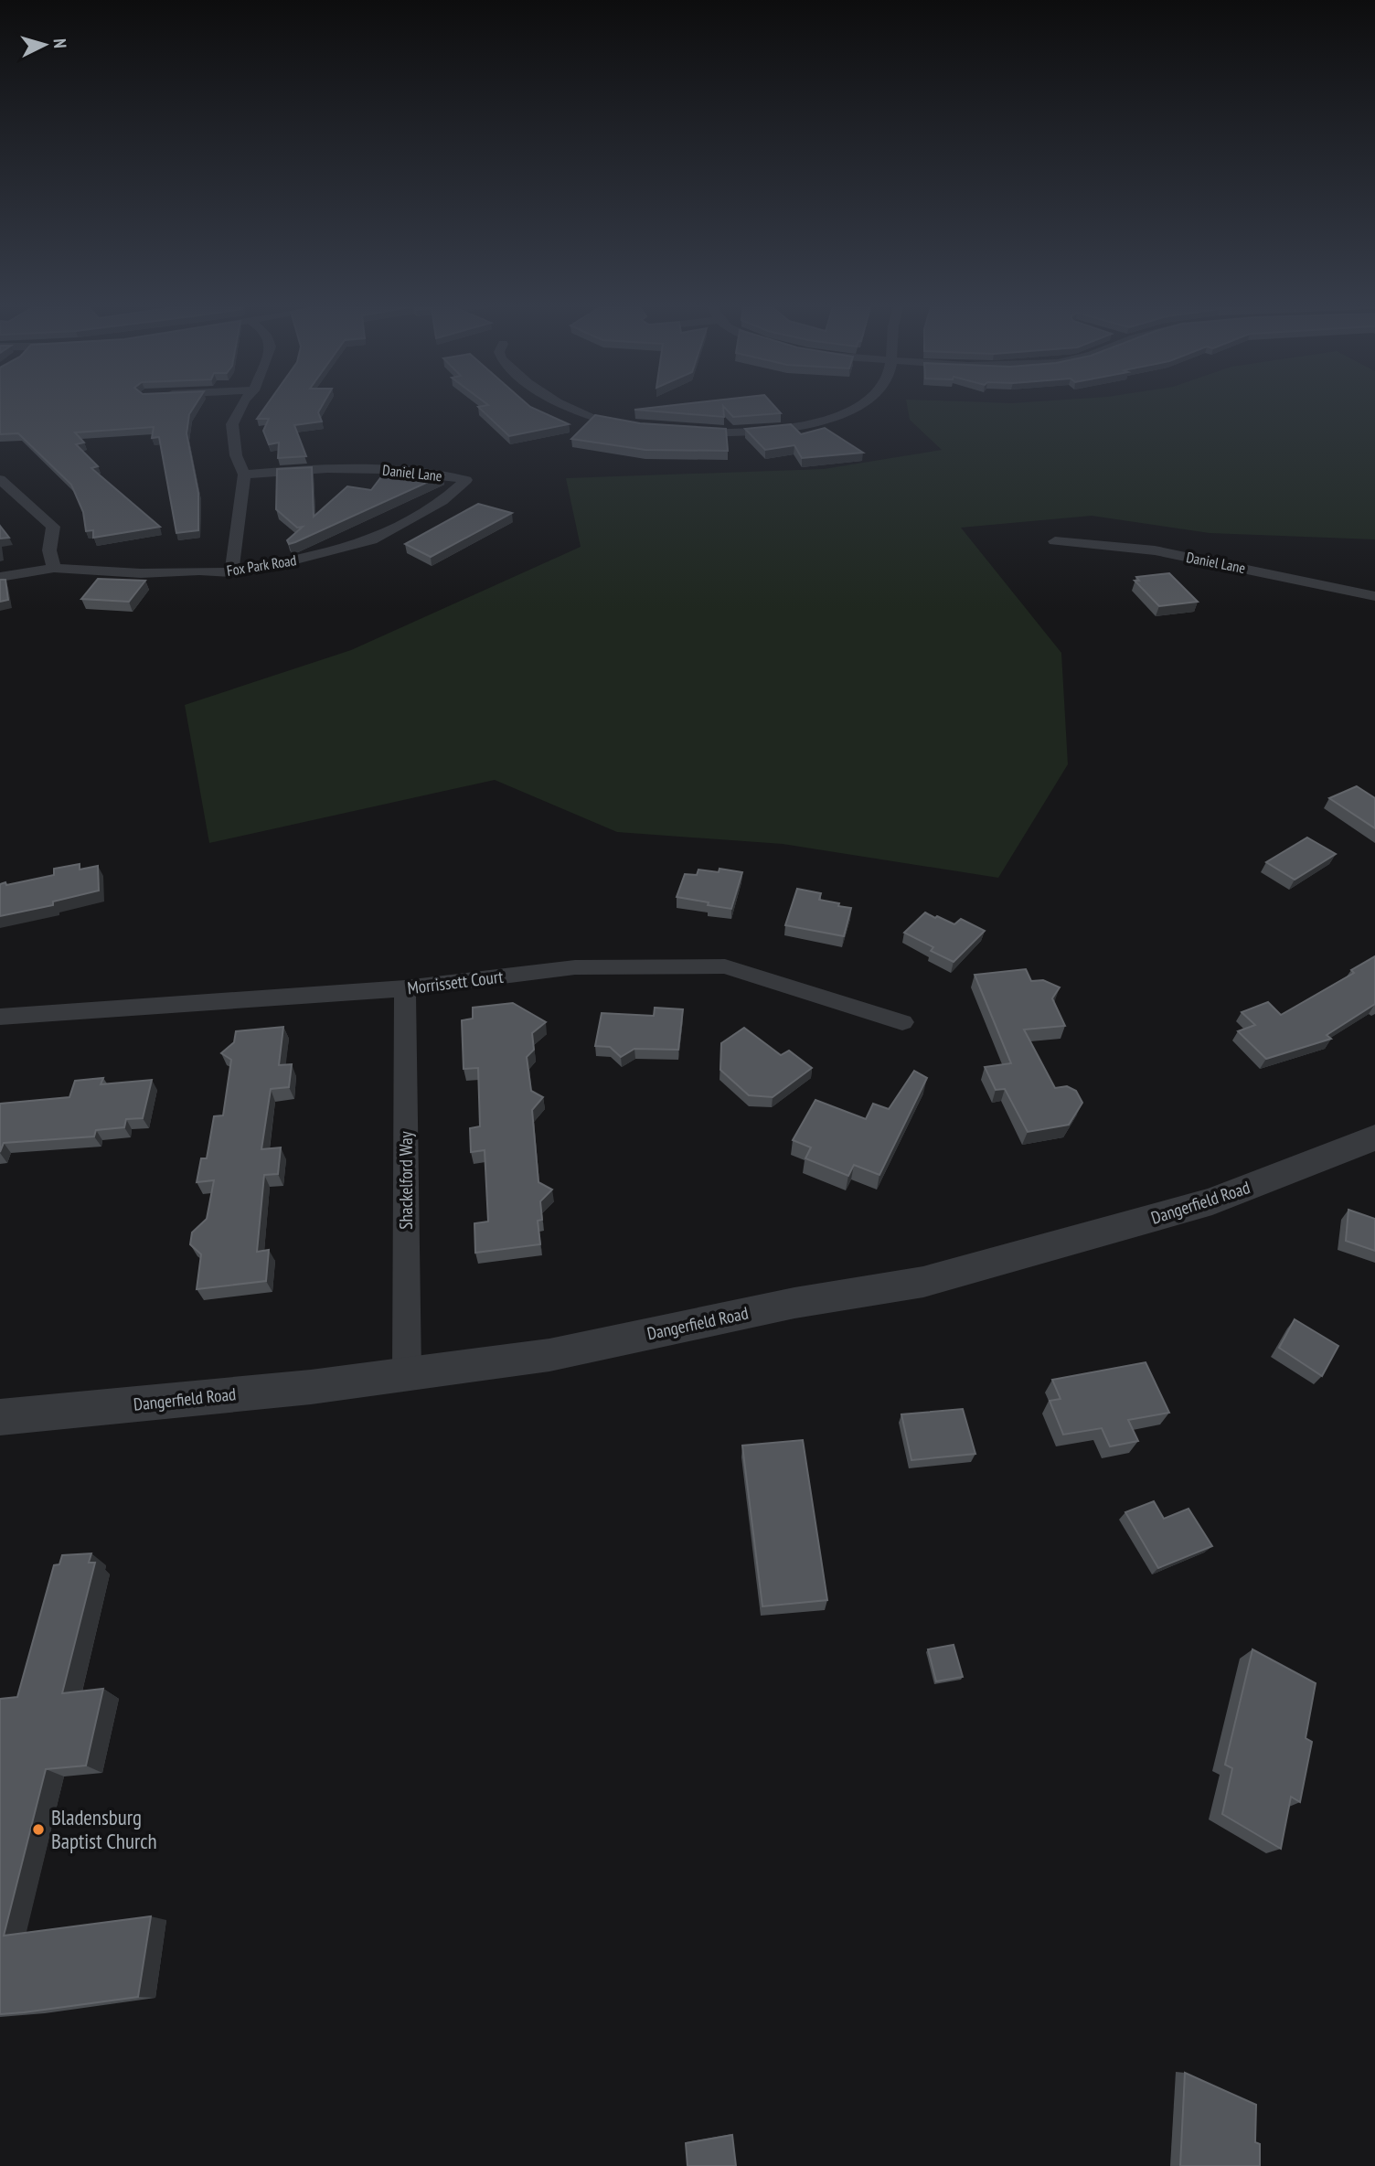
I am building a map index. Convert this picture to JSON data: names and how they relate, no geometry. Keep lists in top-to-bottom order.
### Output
{
  "streets": {
    "street": [
      "Daniel Lane",
      "Fox Park Road",
      "Morrissett Court",
      "Shackelford Way",
      "Dangerfield Road"
    ]
  },
  "crossings": [
    ["Daniel Lane", "Fox Park Road"],
    ["Morrissett Court", "Shackelford Way"],
    ["Shackelford Way", "Dangerfield Road"]
  ],
  "places": ["Bladensburg Baptist Church"],
  "north": "right"
}
